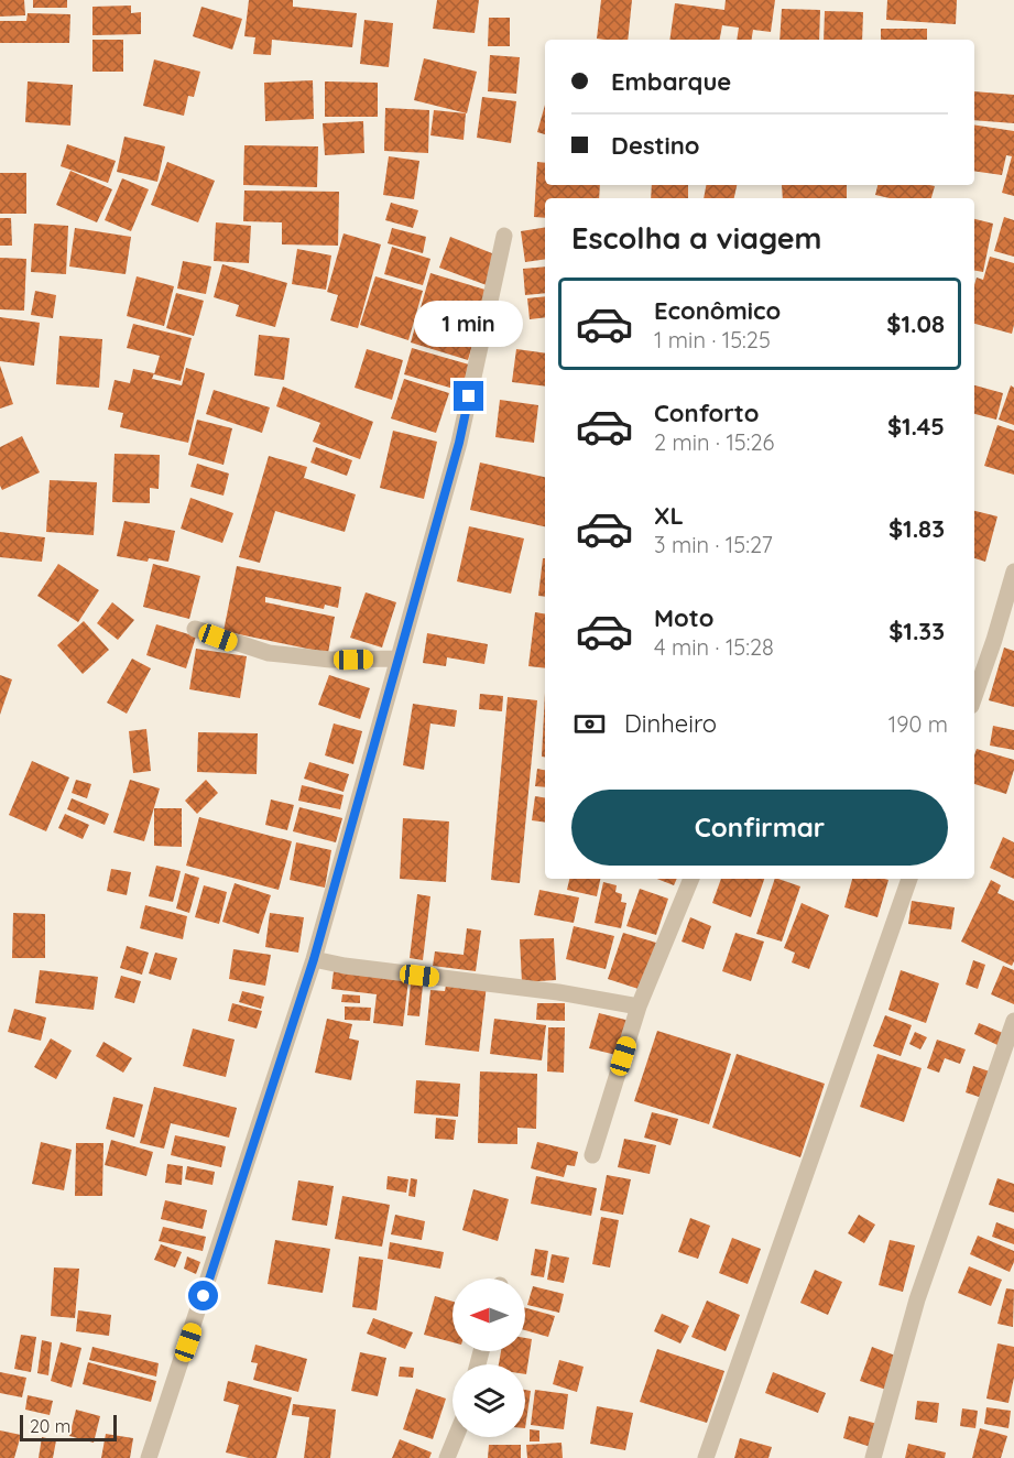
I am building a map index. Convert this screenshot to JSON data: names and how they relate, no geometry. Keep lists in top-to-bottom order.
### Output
{
  "scale_bar": "20 m",
  "north": "left",
  "page": {
    "banner": ["Embarque", "Destino"],
    "heading": "Escolha a viagem",
    "list": [
      {
        "name": "Econômico",
        "note": "1 min · 15:25",
        "value": "$1.08"
      },
      {
        "name": "Conforto",
        "note": "2 min · 15:26",
        "value": "$1.45"
      },
      {
        "name": "XL",
        "note": "3 min · 15:27",
        "value": "$1.83"
      },
      {
        "name": "Moto",
        "note": "4 min · 15:28",
        "value": "$1.33"
      }
    ],
    "bubble": "1 min",
    "pay": ["Dinheiro", "190 m"],
    "buttons": "Confirmar",
    "scale": "20 m"
  }
}
